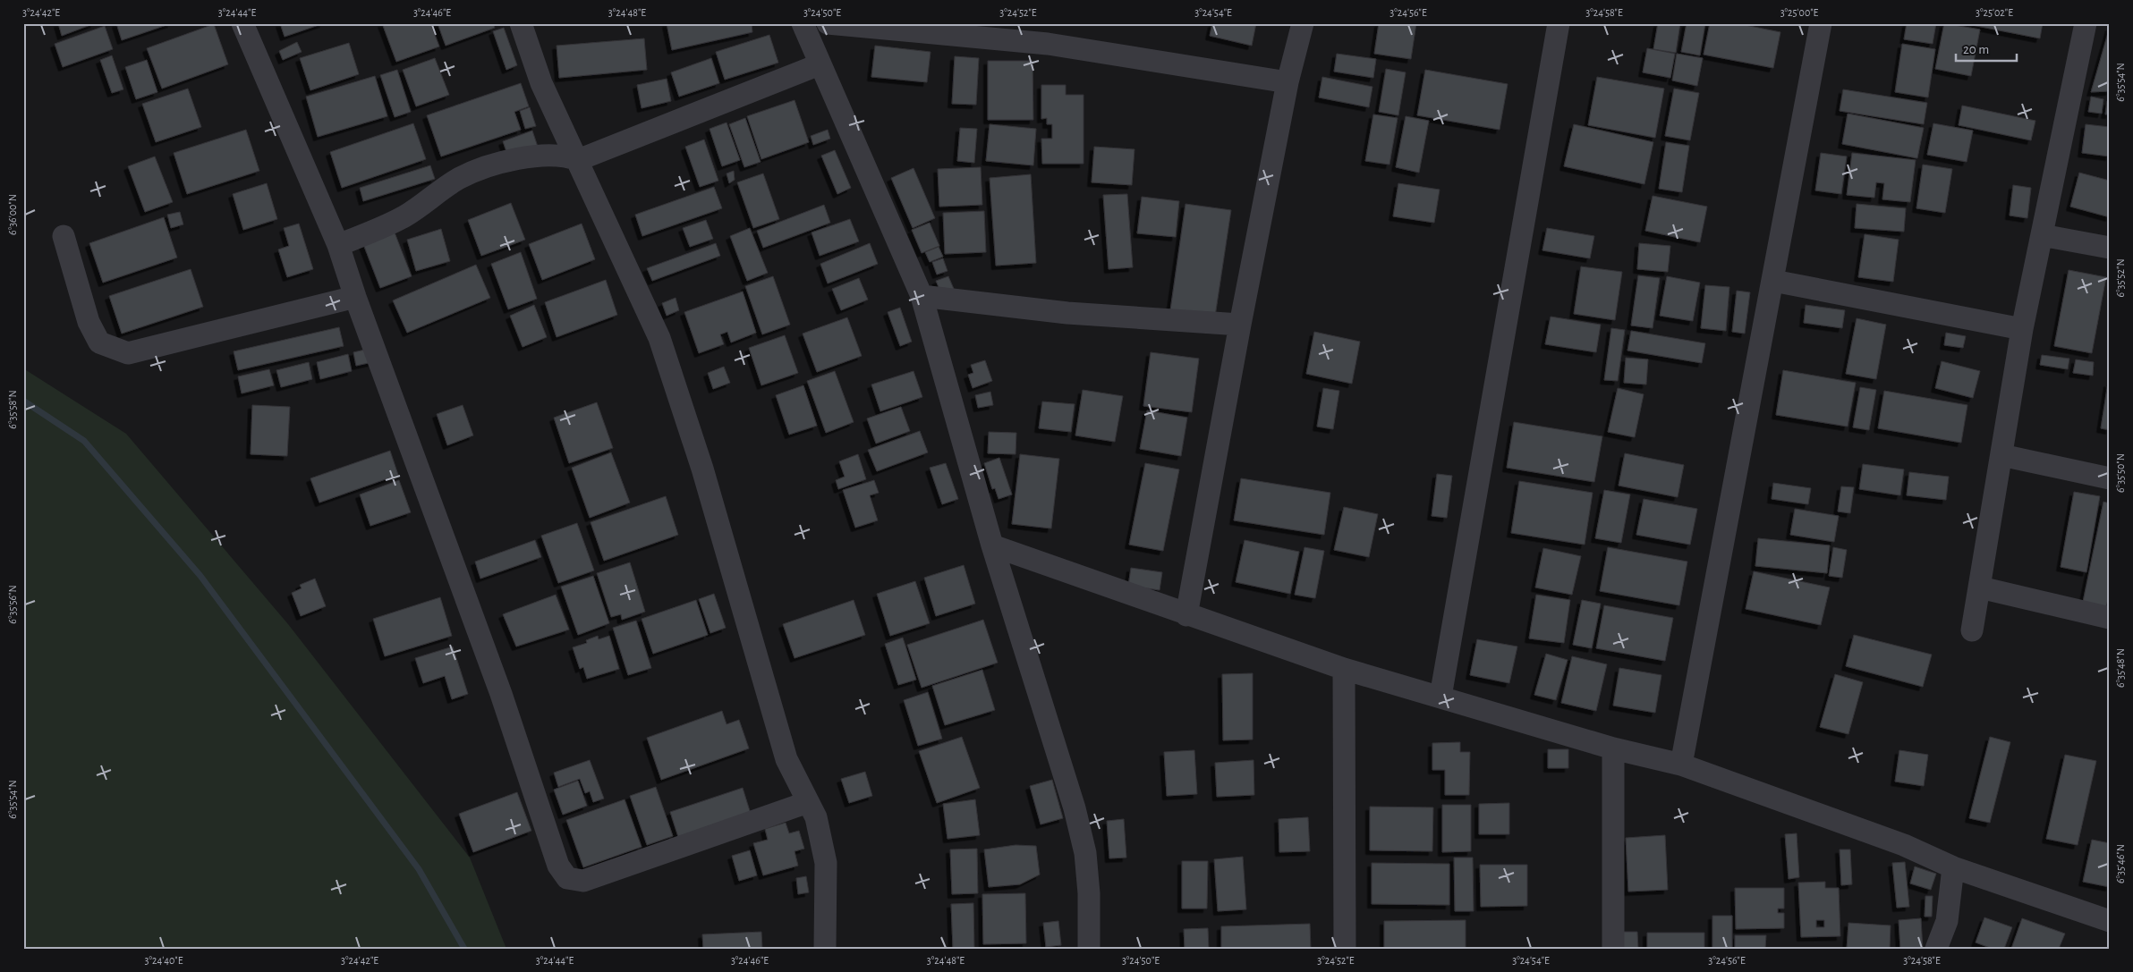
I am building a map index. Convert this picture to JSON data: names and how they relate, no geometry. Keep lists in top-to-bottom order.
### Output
{
  "scale_bar": "20 m",
  "coordinates": [
    "3°24'42\"E",
    "3°24'44\"E",
    "3°24'46\"E",
    "3°24'48\"E",
    "3°24'50\"E",
    "3°24'52\"E",
    "3°24'54\"E",
    "3°24'56\"E",
    "3°24'58\"E",
    "3°25'00\"E",
    "3°25'02\"E",
    "6°35'54\"N",
    "6°36'00\"N",
    "6°35'52\"N",
    "6°35'58\"N",
    "6°35'50\"N",
    "6°35'56\"N",
    "6°35'48\"N",
    "6°35'46\"N",
    "3°24'40\"E"
  ]
}
